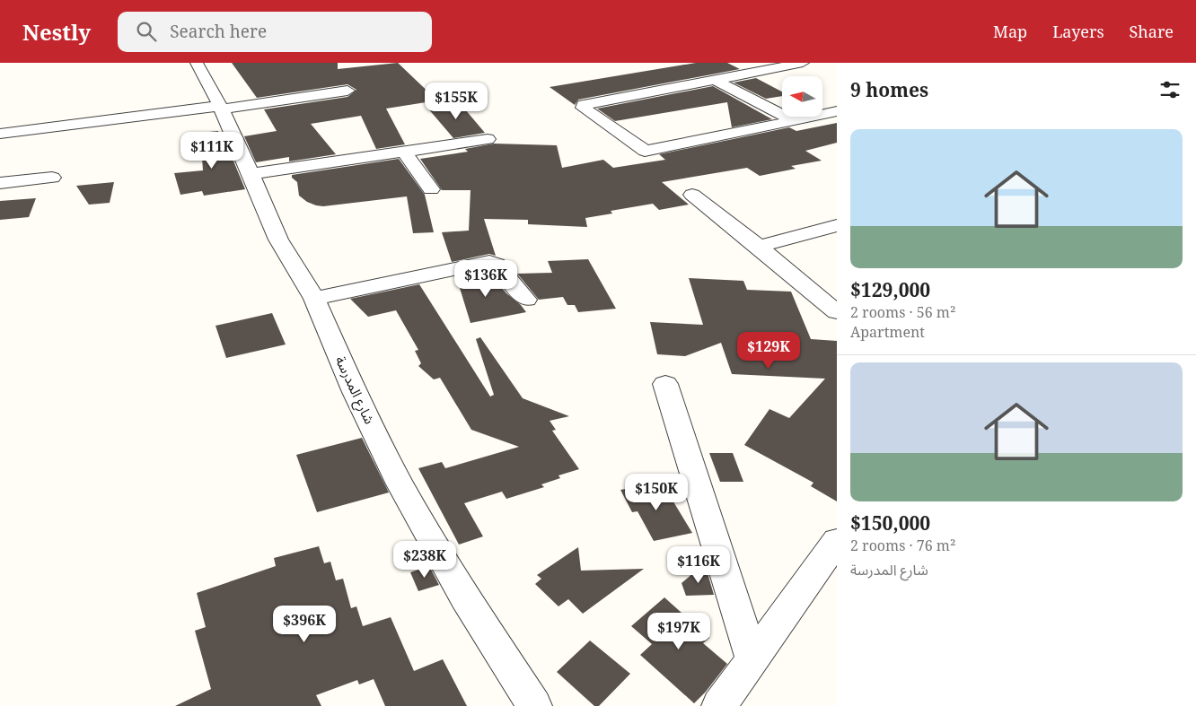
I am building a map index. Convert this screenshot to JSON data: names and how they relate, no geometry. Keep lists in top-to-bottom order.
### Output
{
  "streets": {
    "street": ["شارع المدرسة"]
  },
  "north": "left",
  "page": {
    "header": "Nestly",
    "search": "Search here",
    "nav": ["Map", "Layers", "Share"],
    "heading": "9 homes",
    "price": [
      "$155K",
      "$111K",
      "$136K",
      "$129K",
      "$150K",
      "$238K",
      "$116K",
      "$396K",
      "$197K"
    ],
    "list": [
      {
        "name": "$129,000",
        "note": "2 rooms · 56 m² · Apartment"
      },
      {
        "name": "$150,000",
        "note": "2 rooms · 76 m² · شارع المدرسة"
      }
    ]
  }
}
